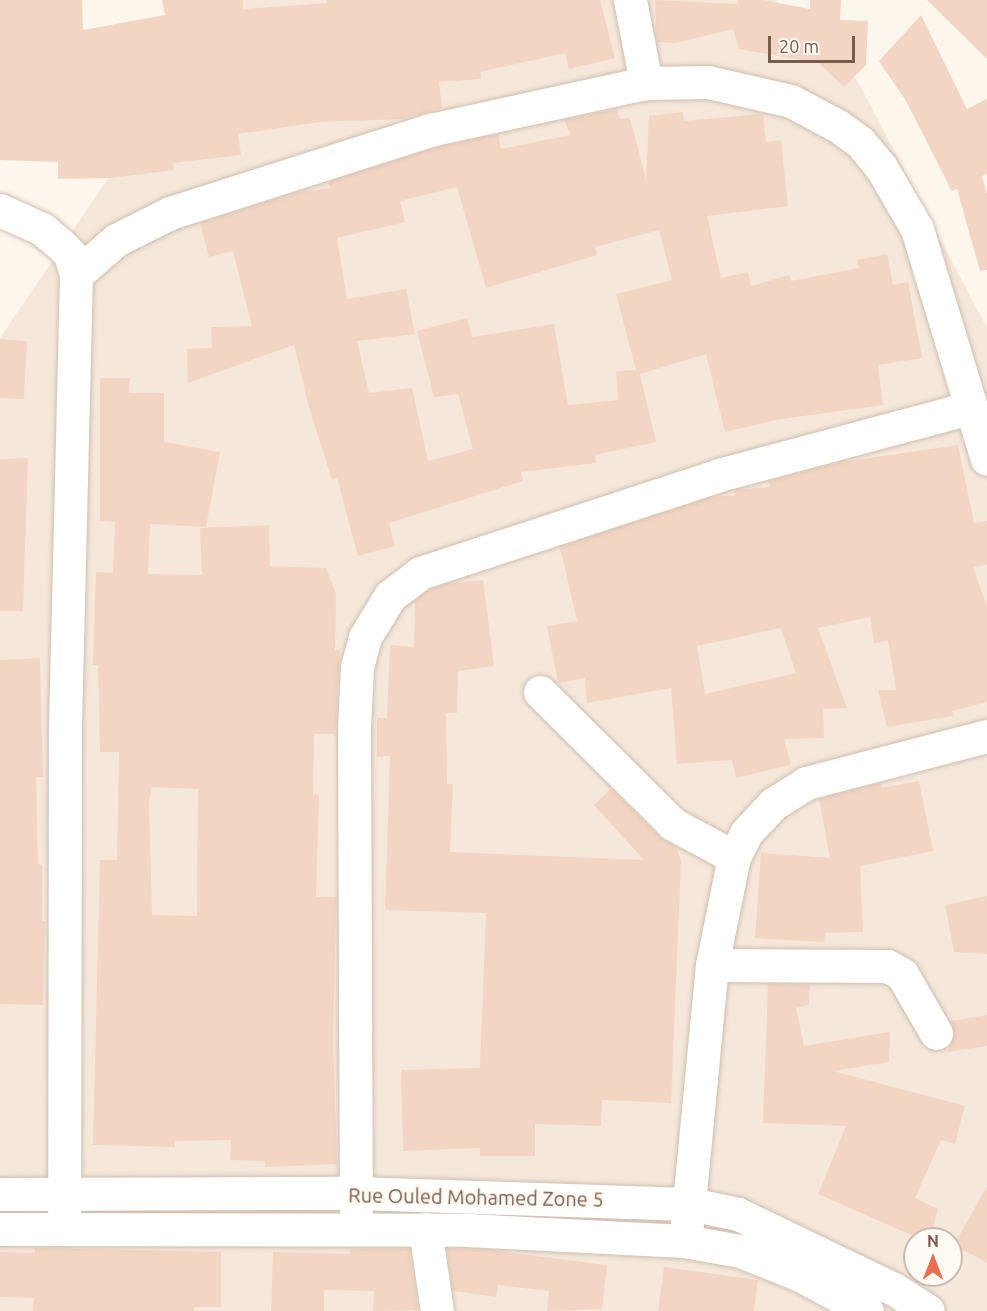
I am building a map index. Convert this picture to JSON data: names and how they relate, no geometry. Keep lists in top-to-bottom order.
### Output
{
  "streets": {
    "street": ["Rue Ouled Mohamed Zone 5"]
  },
  "scale_bar": "20 m",
  "north": "top"
}
